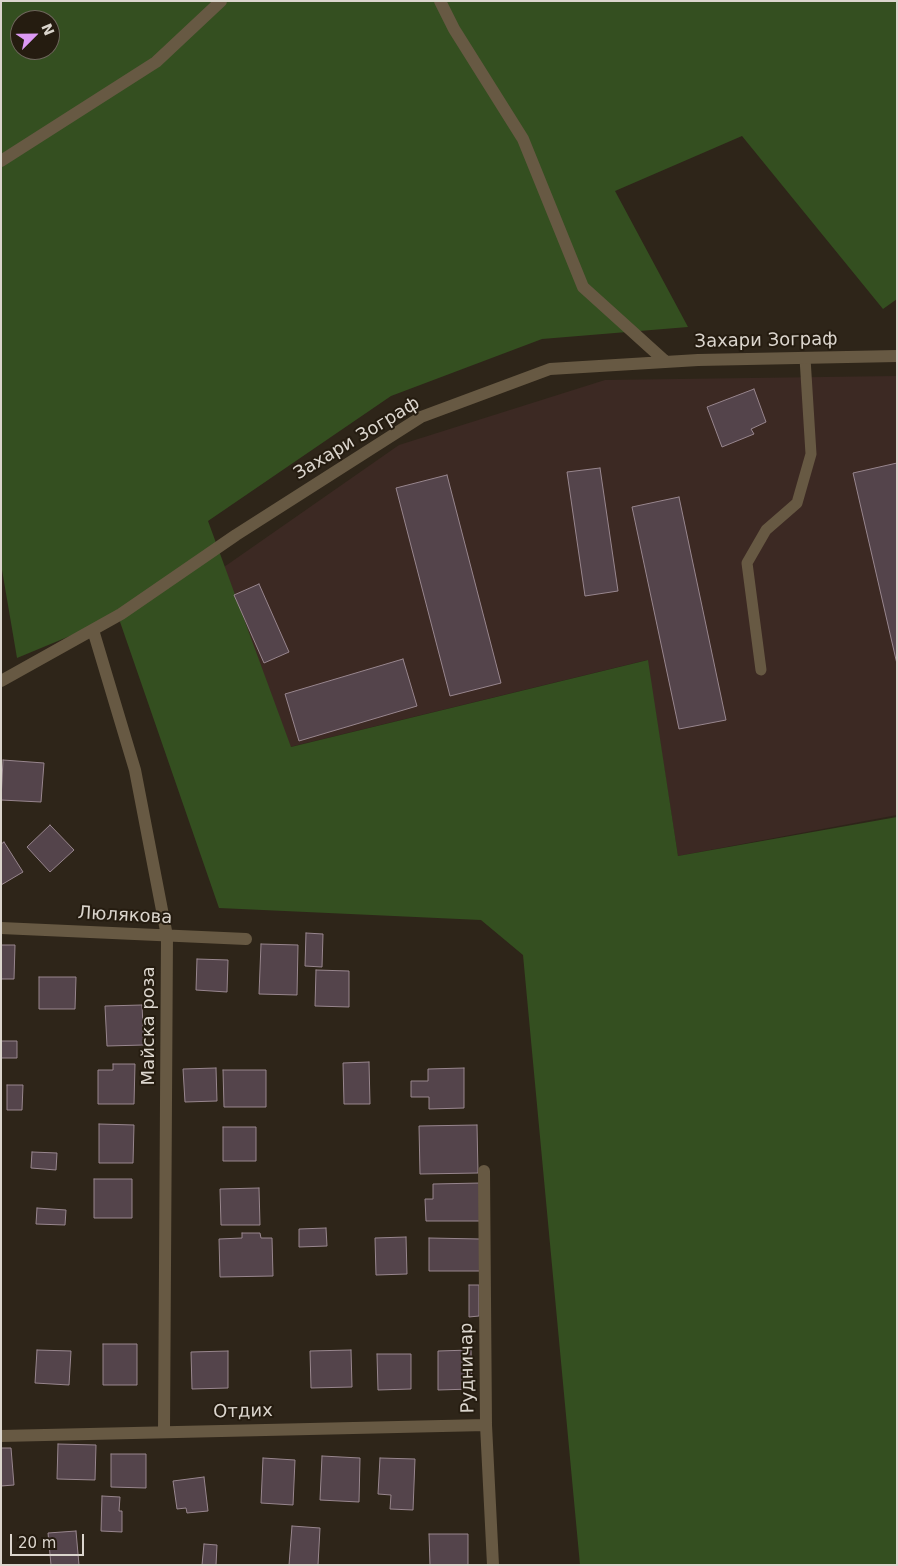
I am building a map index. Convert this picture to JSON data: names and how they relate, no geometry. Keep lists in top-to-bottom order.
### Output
{
  "streets": {
    "street": [
      "Захари Зограф",
      "Люлякова",
      "Майска роза",
      "Рудничар",
      "Отдих"
    ]
  },
  "crossings": [
    ["Захари Зограф", "Майска роза"],
    ["Люлякова", "Майска роза"],
    ["Майска роза", "Отдих"],
    ["Рудничар", "Отдих"]
  ],
  "scale_bar": "20 m",
  "north": "top right"
}
